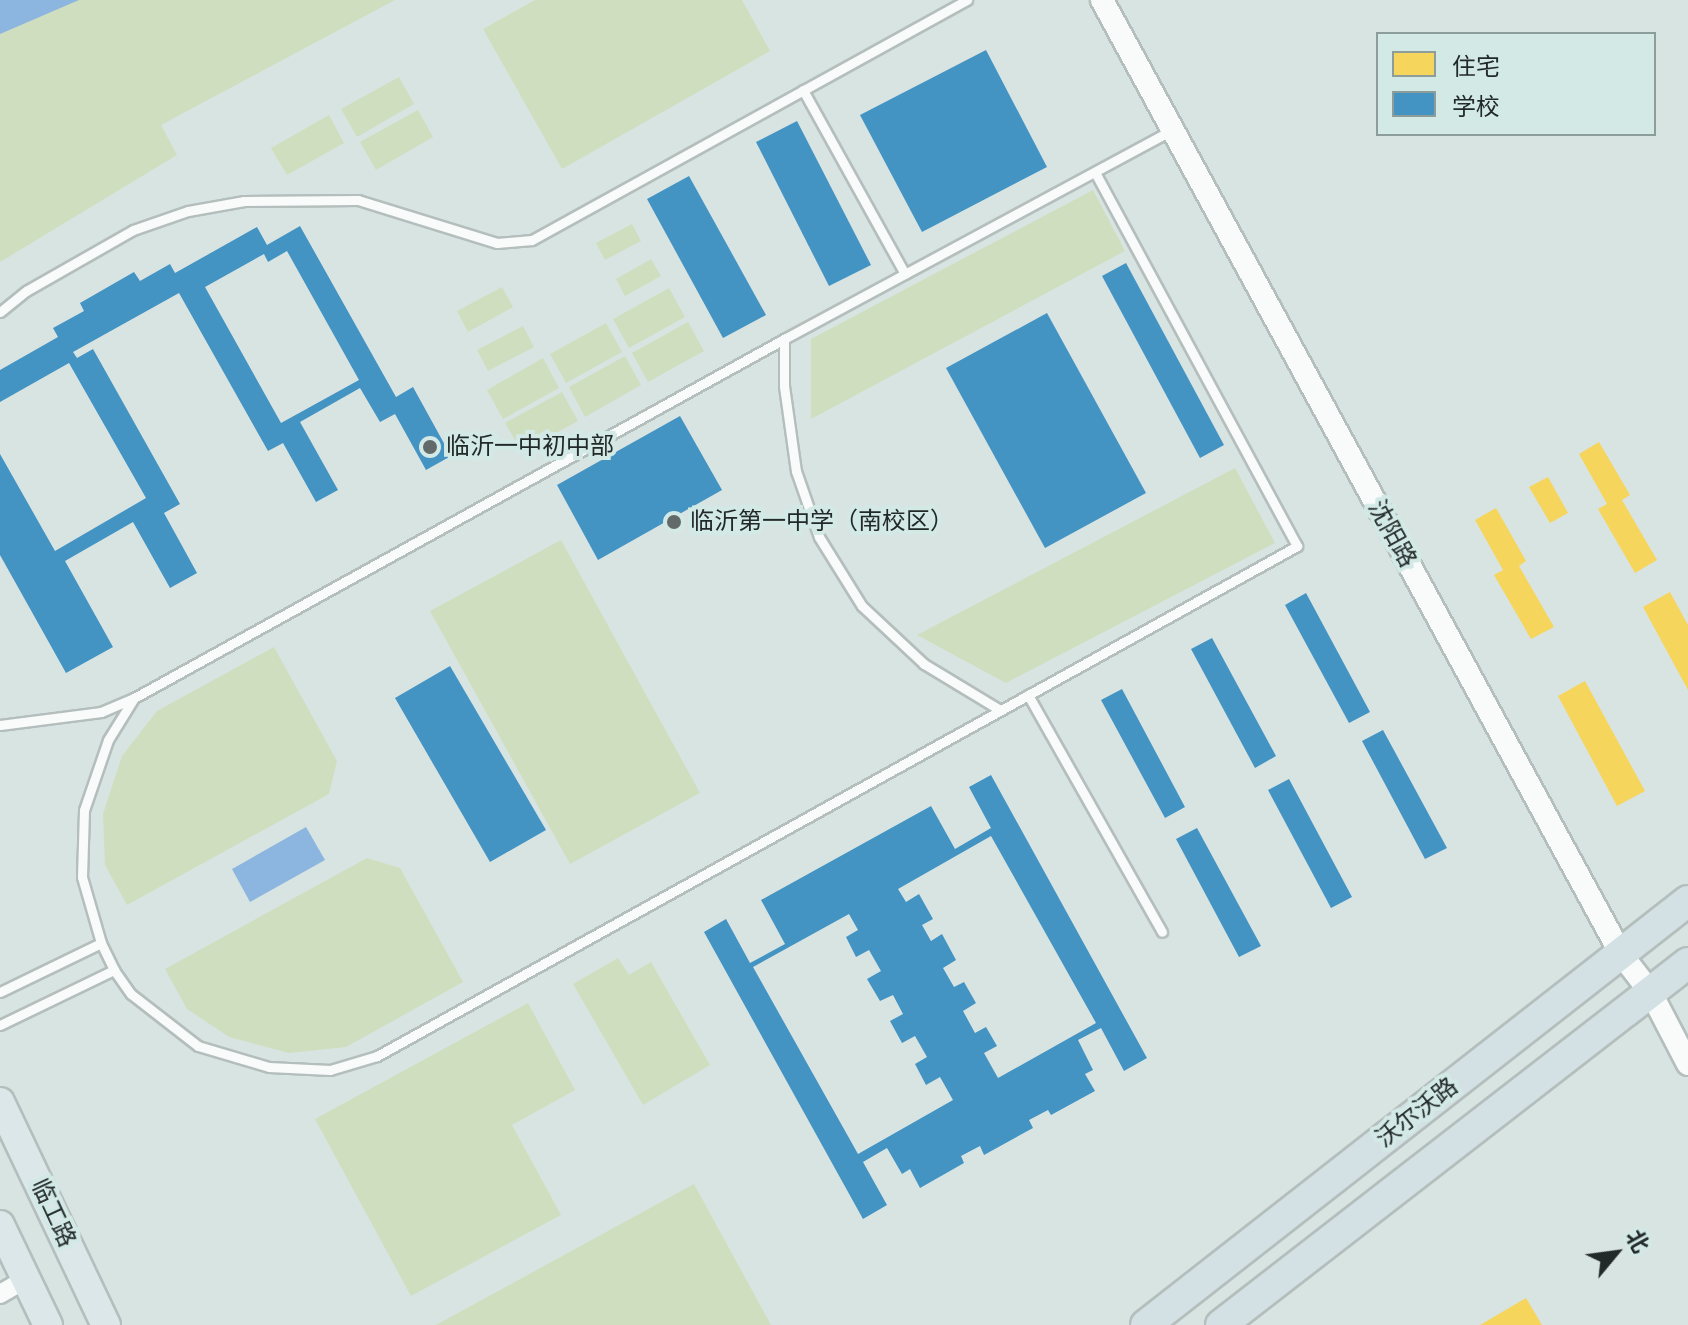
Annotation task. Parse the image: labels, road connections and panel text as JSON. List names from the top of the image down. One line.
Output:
{"streets":{"highway":["沃尔沃路"],"main road":["临工路"],"street":["沈阳路"]},"crossings":[["沈阳路","沃尔沃路"]],"places":["临沂一中初中部","临沂第一中学（南校区）"],"legend":["住宅","学校"],"north":"top right"}
